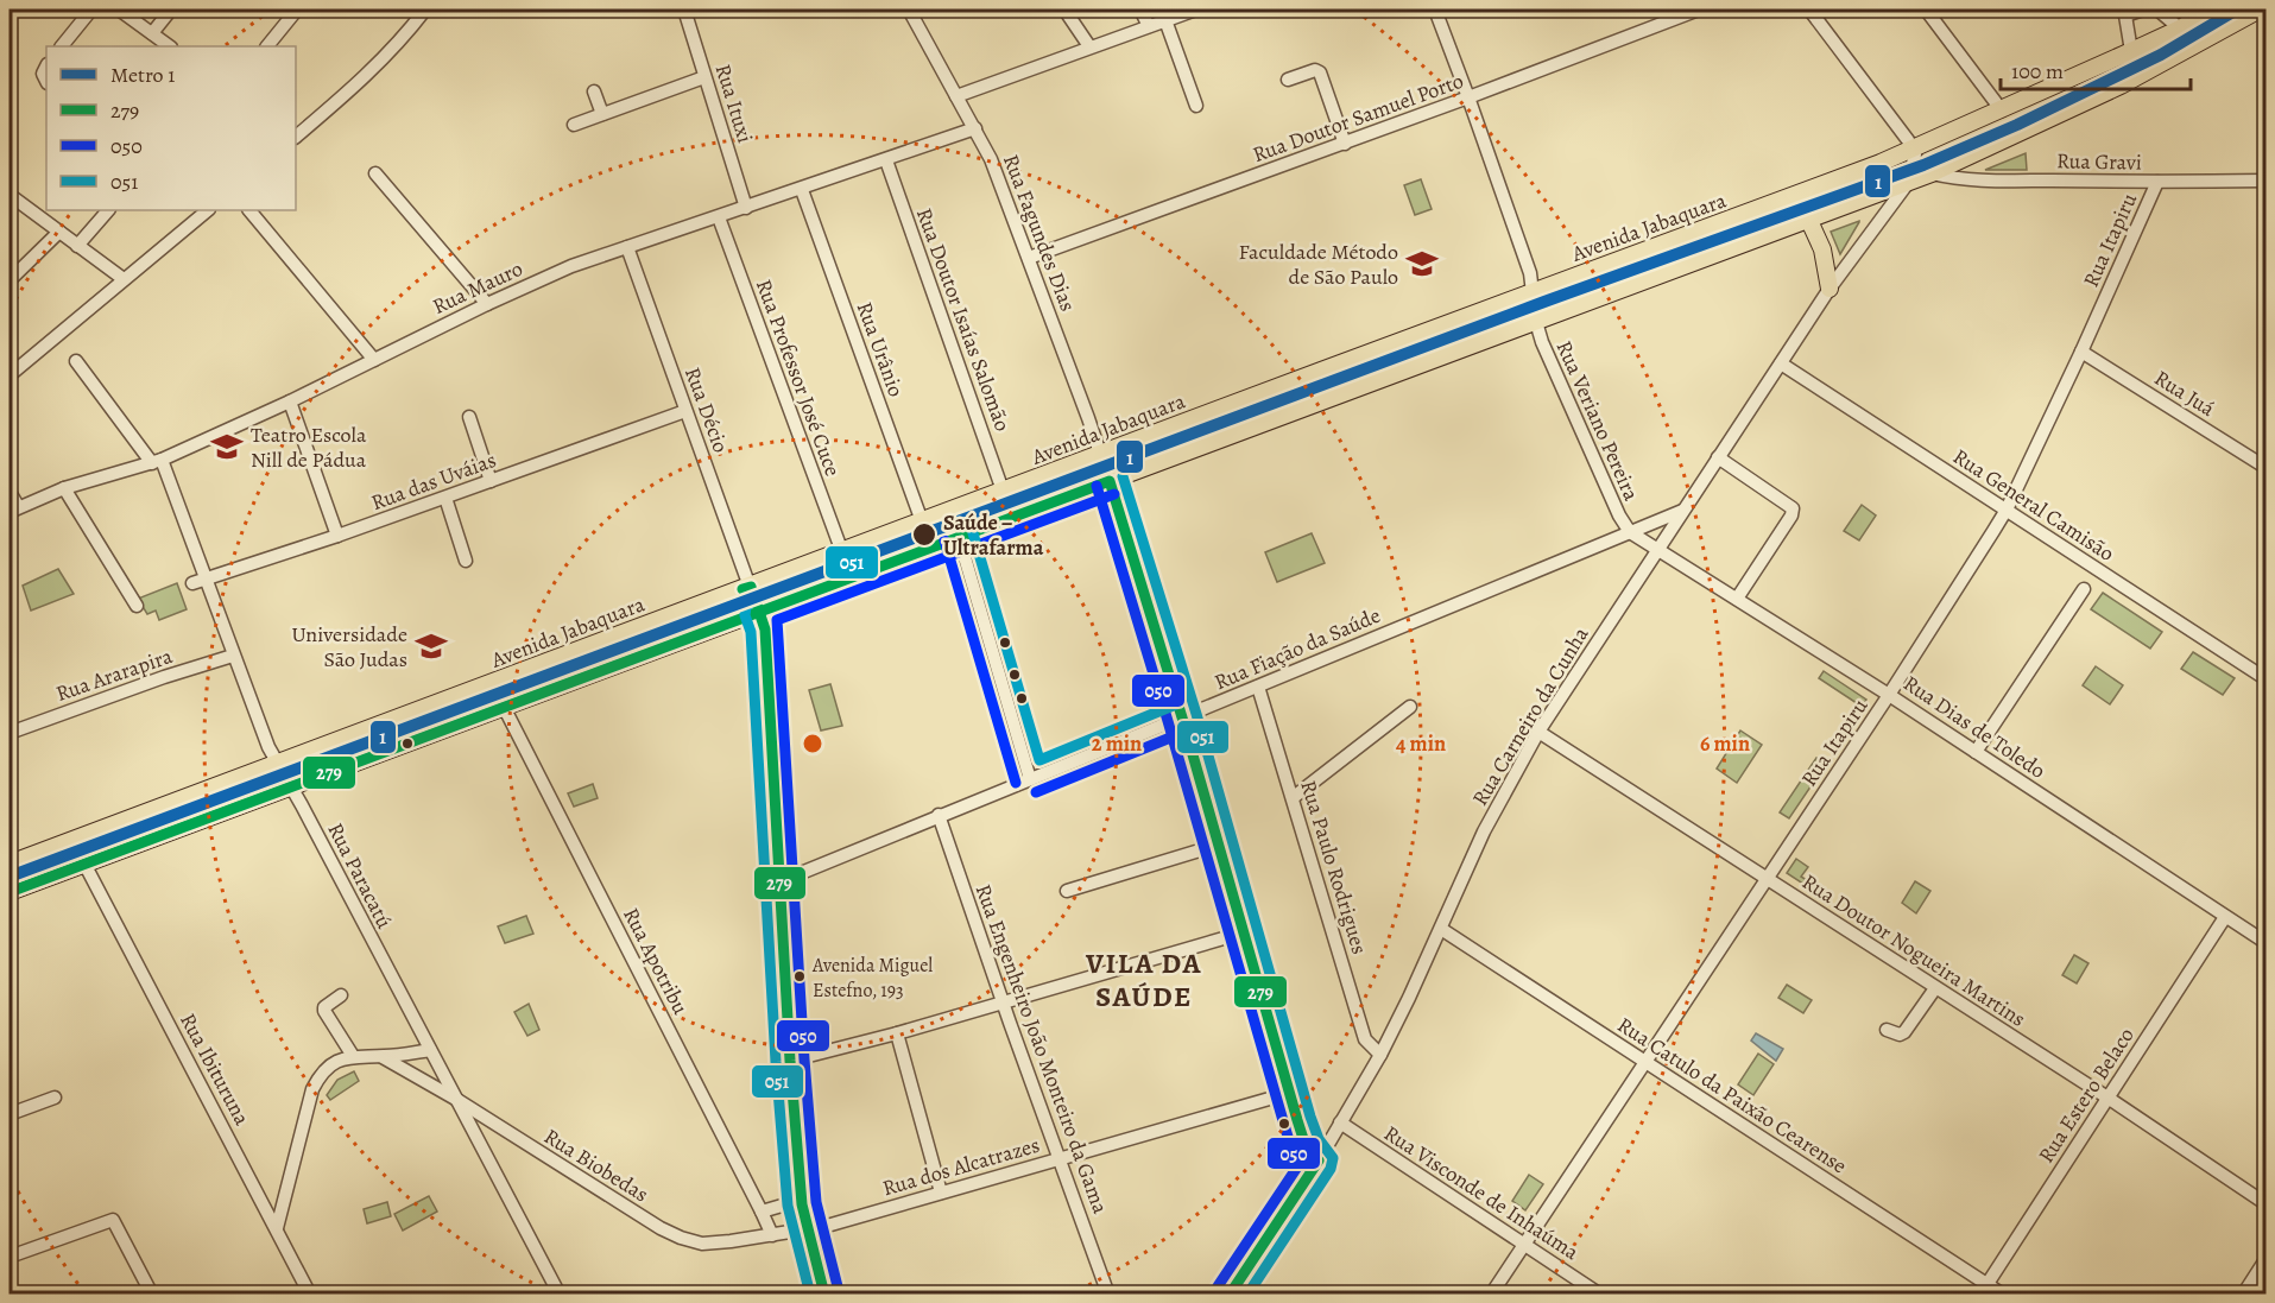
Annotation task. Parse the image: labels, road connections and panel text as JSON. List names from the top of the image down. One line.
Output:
{"streets":{"main road":["Avenida Jabaquara"],"street":["Rua Ituxi","Rua Doutor Samuel Porto","Rua Gravi","Rua Fagundes Dias","Rua Itapiru","Rua Mauro","Rua Doutor Isaías Salomão","Rua Urânio","Rua Professor José Cuce","Rua Juá","Rua Décio","Rua Veriano Pereira","Rua das Uváias","Rua General Camisão","Rua Fiação da Saúde","Rua Ararapira","Rua Carneiro da Cunha","Rua Dias de Toledo","Rua Paulo Rodrigues","Rua Paracatú","Rua Doutor Nogueira Martins","Rua Apotribu","Rua Engenheiro João Monteiro da Gama","Rua Ibituruna","Rua Catulo da Paixão Cearense","Rua Estero Belaco","Rua Biobedas","Rua dos Alcatrazes","Rua Visconde de Inhaúma"]},"crossings":[["Rua Ituxi","Rua Mauro"],["Rua Doutor Samuel Porto","Rua Fagundes Dias"],["Rua Doutor Samuel Porto","Rua Veriano Pereira"],["Rua Gravi","Rua Itapiru"],["Avenida Jabaquara","Rua Fagundes Dias"],["Avenida Jabaquara","Rua Doutor Isaías Salomão"],["Avenida Jabaquara","Rua Urânio"],["Avenida Jabaquara","Rua Professor José Cuce"],["Avenida Jabaquara","Rua Décio"],["Avenida Jabaquara","Rua Veriano Pereira"],["Avenida Jabaquara","Rua Paracatú"],["Rua Fagundes Dias","Rua Mauro"],["Rua Fagundes Dias","Rua Fiação da Saúde"],["Rua Fagundes Dias","Rua Carneiro da Cunha"],["Rua Fagundes Dias","Rua dos Alcatrazes"],["Rua Itapiru","Rua Juá"],["Rua Itapiru","Rua General Camisão"],["Rua Itapiru","Rua Dias de Toledo"],["Rua Itapiru","Rua Doutor Nogueira Martins"],["Rua Itapiru","Rua Catulo da Paixão Cearense"],["Rua Itapiru","Rua Visconde de Inhaúma"],["Rua Mauro","Rua Doutor Isaías Salomão"],["Rua Mauro","Rua Urânio"],["Rua Mauro","Rua Professor José Cuce"],["Rua Mauro","Rua Décio"],["Rua Mauro","Rua Paracatú"],["Rua Décio","Rua das Uváias"],["Rua Décio","Rua Fiação da Saúde"],["Rua Décio","Rua Biobedas"],["Rua Décio","Rua dos Alcatrazes"],["Rua Veriano Pereira","Rua Fiação da Saúde"],["Rua Veriano Pereira","Rua Carneiro da Cunha"],["Rua das Uváias","Rua Paracatú"],["Rua General Camisão","Rua Carneiro da Cunha"],["Rua Fiação da Saúde","Rua Paulo Rodrigues"],["Rua Fiação da Saúde","Rua Engenheiro João Monteiro da Gama"],["Rua Ararapira","Rua Paracatú"],["Rua Carneiro da Cunha","Rua Dias de Toledo"],["Rua Carneiro da Cunha","Rua Paulo Rodrigues"],["Rua Carneiro da Cunha","Rua Doutor Nogueira Martins"],["Rua Carneiro da Cunha","Rua Catulo da Paixão Cearense"],["Rua Carneiro da Cunha","Rua Visconde de Inhaúma"],["Rua Dias de Toledo","Rua Estero Belaco"],["Rua Paracatú","Rua Biobedas"],["Rua Doutor Nogueira Martins","Rua Estero Belaco"],["Rua Apotribu","Rua Biobedas"],["Rua Engenheiro João Monteiro da Gama","Rua dos Alcatrazes"],["Rua Catulo da Paixão Cearense","Rua Estero Belaco"],["Rua Biobedas","Rua dos Alcatrazes"]],"districts":["VILA DA SAÚDE"],"places":{"school or university":["Faculdade Método de São Paulo","Teatro Escola Nill de Pádua","Universidade São Judas"],"other":["Saúde – Ultrafarma","Avenida Miguel Estefno, 193"]},"lines":["metro line 1","transit line 051","transit line 279","transit line 050"],"legend":["Metro 1","279","050","051"],"scale_bar":"100 m","rings":["2 min","4 min","6 min"]}
